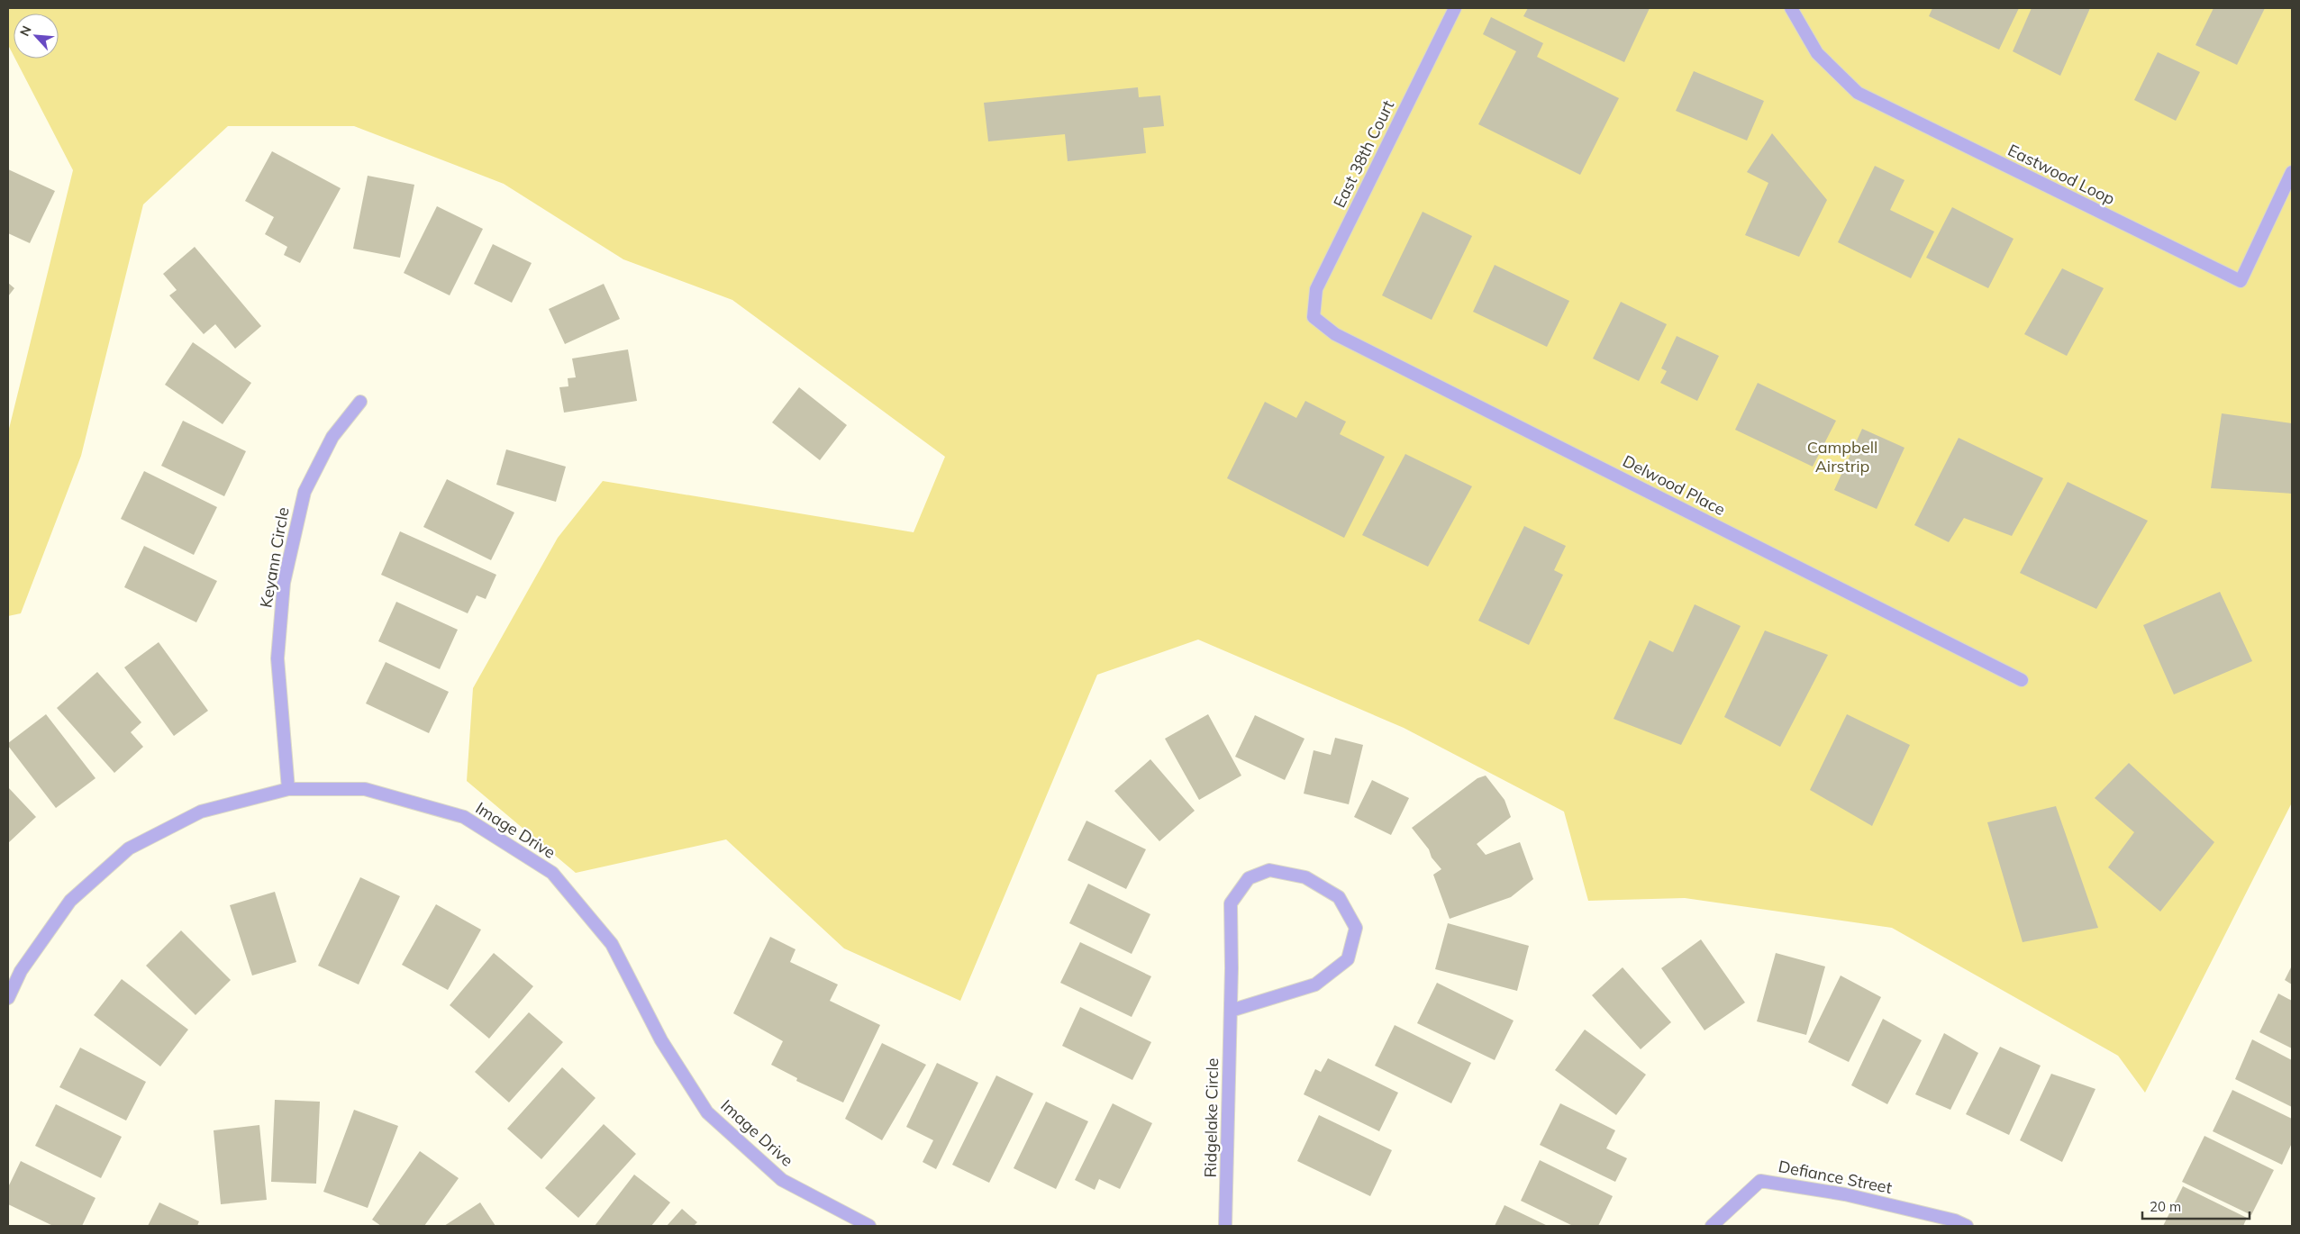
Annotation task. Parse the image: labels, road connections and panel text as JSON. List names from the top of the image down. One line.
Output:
{"streets":{"street":["East 38th Court","Eastwood Loop","Delwood Place","Keyann Circle","Image Drive","Ridgelake Circle","Defiance Street"]},"crossings":[["East 38th Court","Delwood Place"],["Keyann Circle","Image Drive"]],"parks":["Campbell Airstrip"],"scale_bar":"20 m","north":"top left"}
